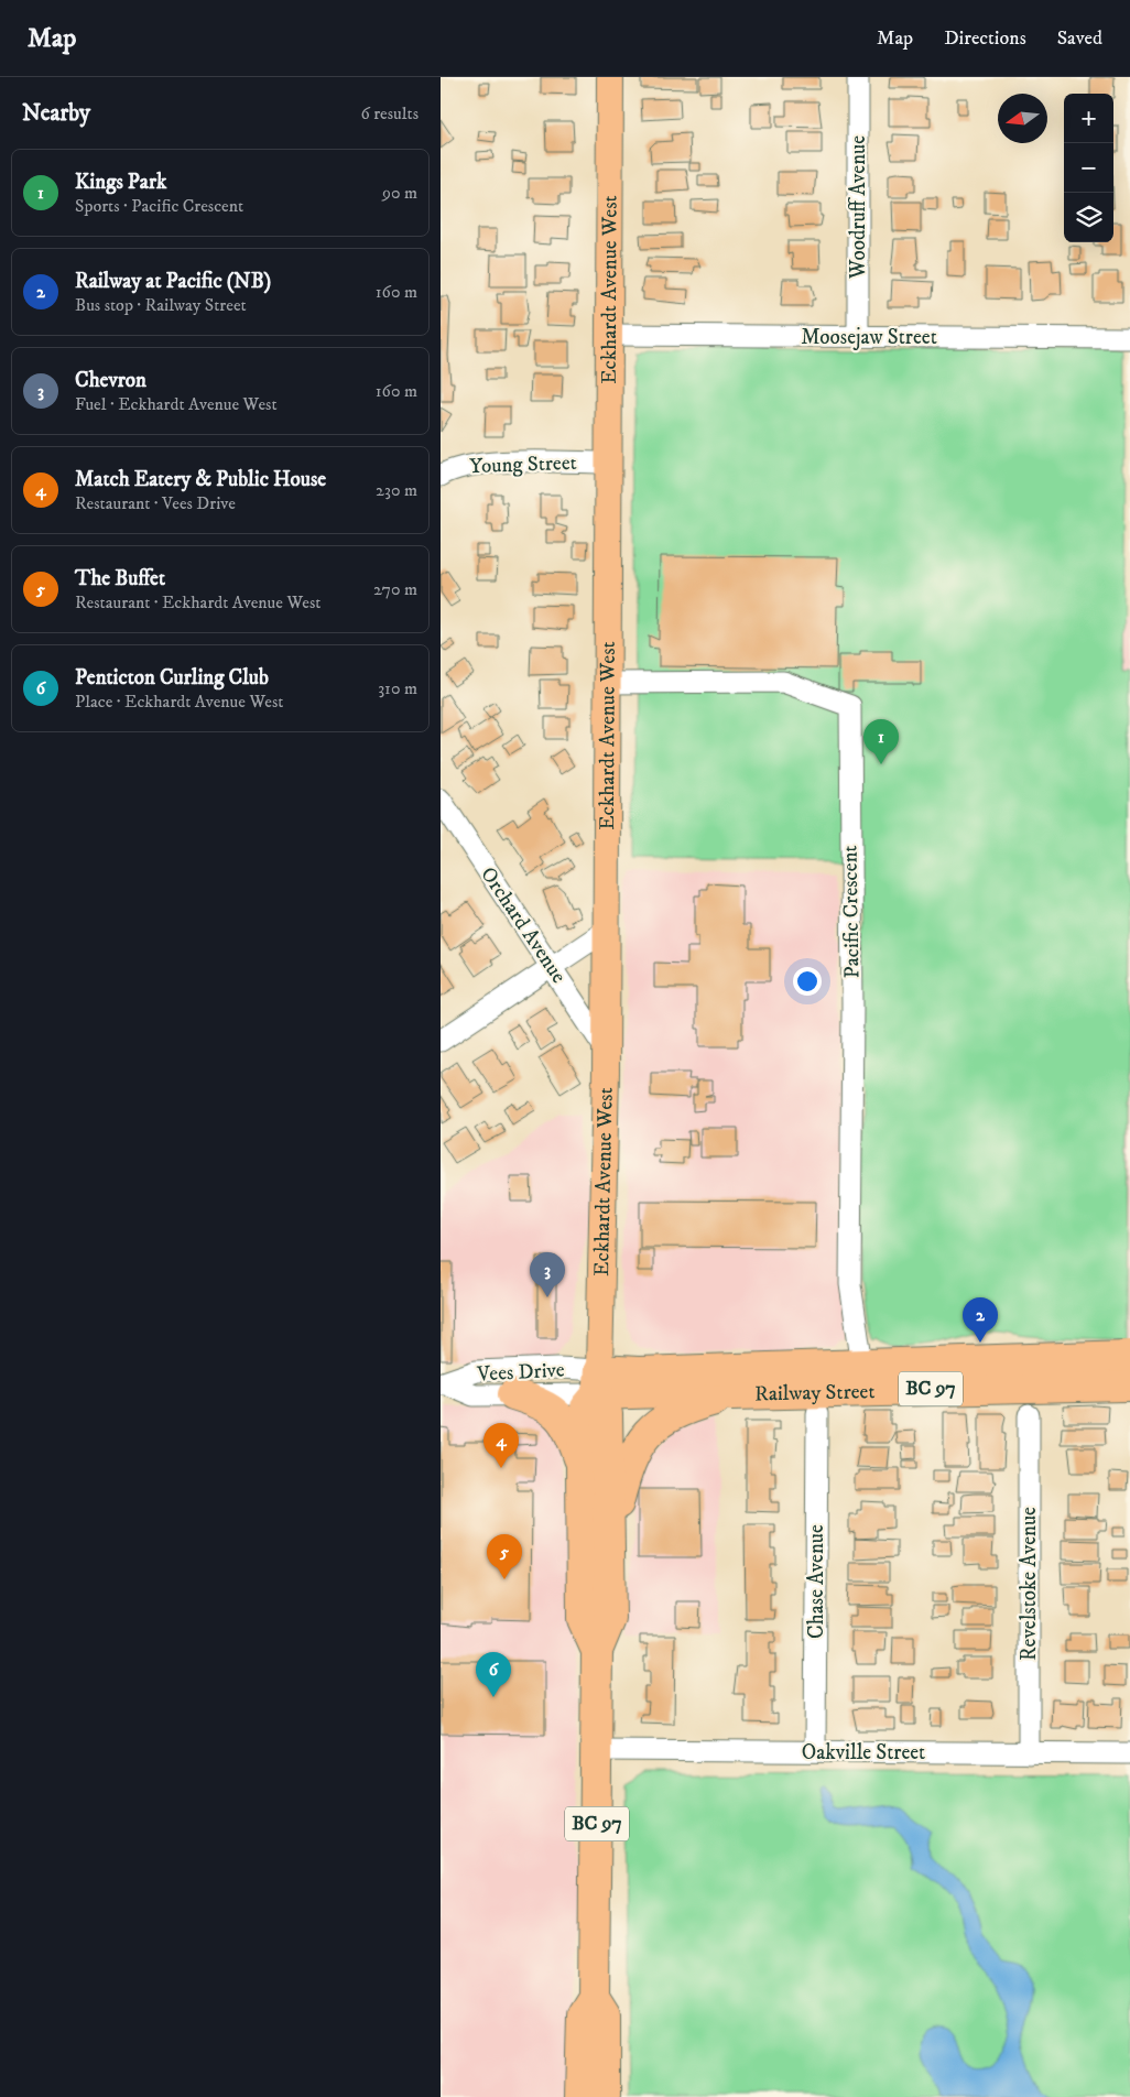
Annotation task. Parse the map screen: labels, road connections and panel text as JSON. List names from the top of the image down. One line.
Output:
{"streets":{"highway":["Eckhardt Avenue West","BC 97","Railway Street"],"street":["Woodruff Avenue","Moosejaw Street","Young Street","Pacific Crescent","Orchard Avenue","Vees Drive","Chase Avenue","Revelstoke Avenue","Oakville Street"]},"crossings":[["Woodruff Avenue","Moosejaw Street"],["Eckhardt Avenue West","Moosejaw Street"],["Eckhardt Avenue West","Young Street"],["Eckhardt Avenue West","Pacific Crescent"],["Eckhardt Avenue West","Orchard Avenue"],["Eckhardt Avenue West","Vees Drive"],["Eckhardt Avenue West","Railway Street"],["Eckhardt Avenue West","Oakville Street"],["Pacific Crescent","Railway Street"],["Vees Drive","Railway Street"],["Chase Avenue","Oakville Street"],["Revelstoke Avenue","Oakville Street"]],"north":"left","page":{"header":"Map","nav":["Map","Directions","Saved"],"heading":["Nearby","6 results"],"map_buttons":["+","−"],"list":[{"mark":"1","name":"Kings Park","note":"Sports · Pacific Crescent","value":"90 m"},{"mark":"2","name":"Railway at Pacific (NB)","note":"Bus stop · Railway Street","value":"160 m"},{"mark":"3","name":"Chevron","note":"Fuel · Eckhardt Avenue West","value":"160 m"},{"mark":"4","name":"Match Eatery & Public House","note":"Restaurant · Vees Drive","value":"230 m"},{"mark":"5","name":"The Buffet","note":"Restaurant · Eckhardt Avenue West","value":"270 m"},{"mark":"6","name":"Penticton Curling Club","note":"Place · Eckhardt Avenue West","value":"310 m"}],"pins":["1","3","2","4","5","6"]}}
